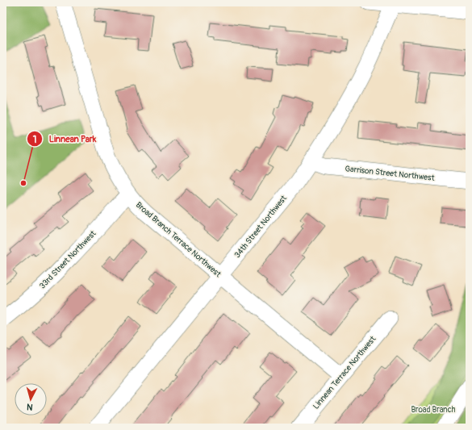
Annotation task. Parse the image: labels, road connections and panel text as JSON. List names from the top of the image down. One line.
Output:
{"streets":{"street":["Garrison Street Northwest","34th Street Northwest","Broad Branch Terrace Northwest","33rd Street Northwest","Linnean Terrace Northwest"]},"crossings":[["Garrison Street Northwest","34th Street Northwest"],["34th Street Northwest","Broad Branch Terrace Northwest"],["Broad Branch Terrace Northwest","33rd Street Northwest"],["Broad Branch Terrace Northwest","Linnean Terrace Northwest"]],"parks":["Broad Branch"],"places":["Linnean Park"],"north":"bottom"}
